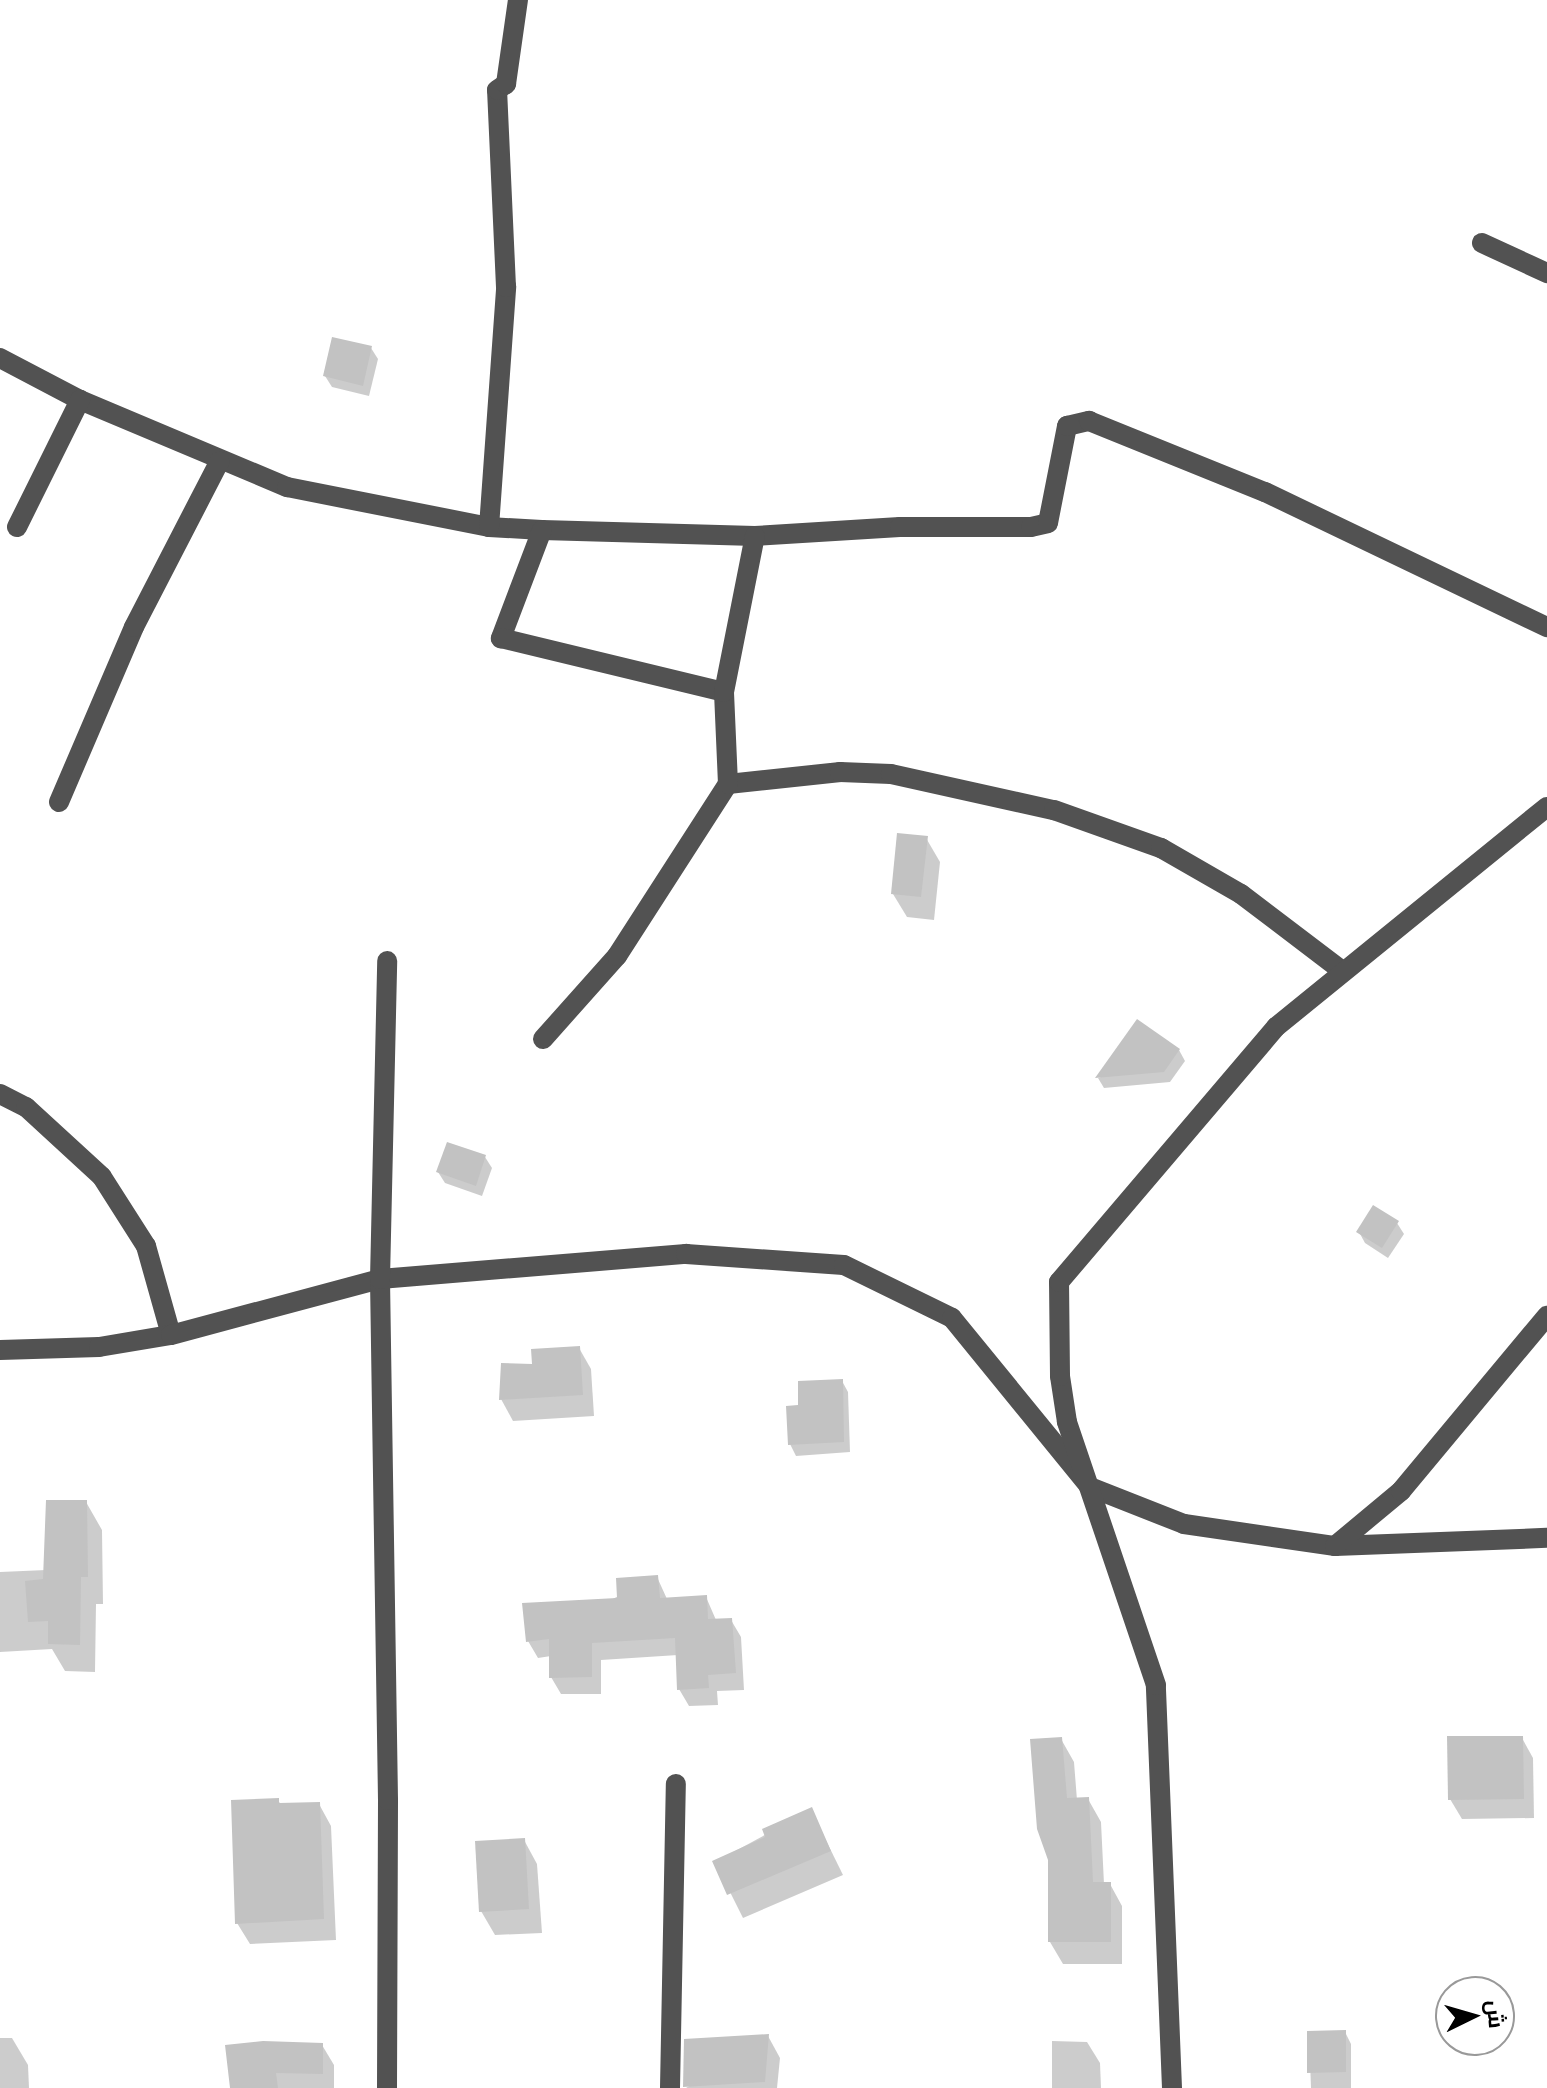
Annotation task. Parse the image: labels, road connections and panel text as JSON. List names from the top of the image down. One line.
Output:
{"north":"right"}
